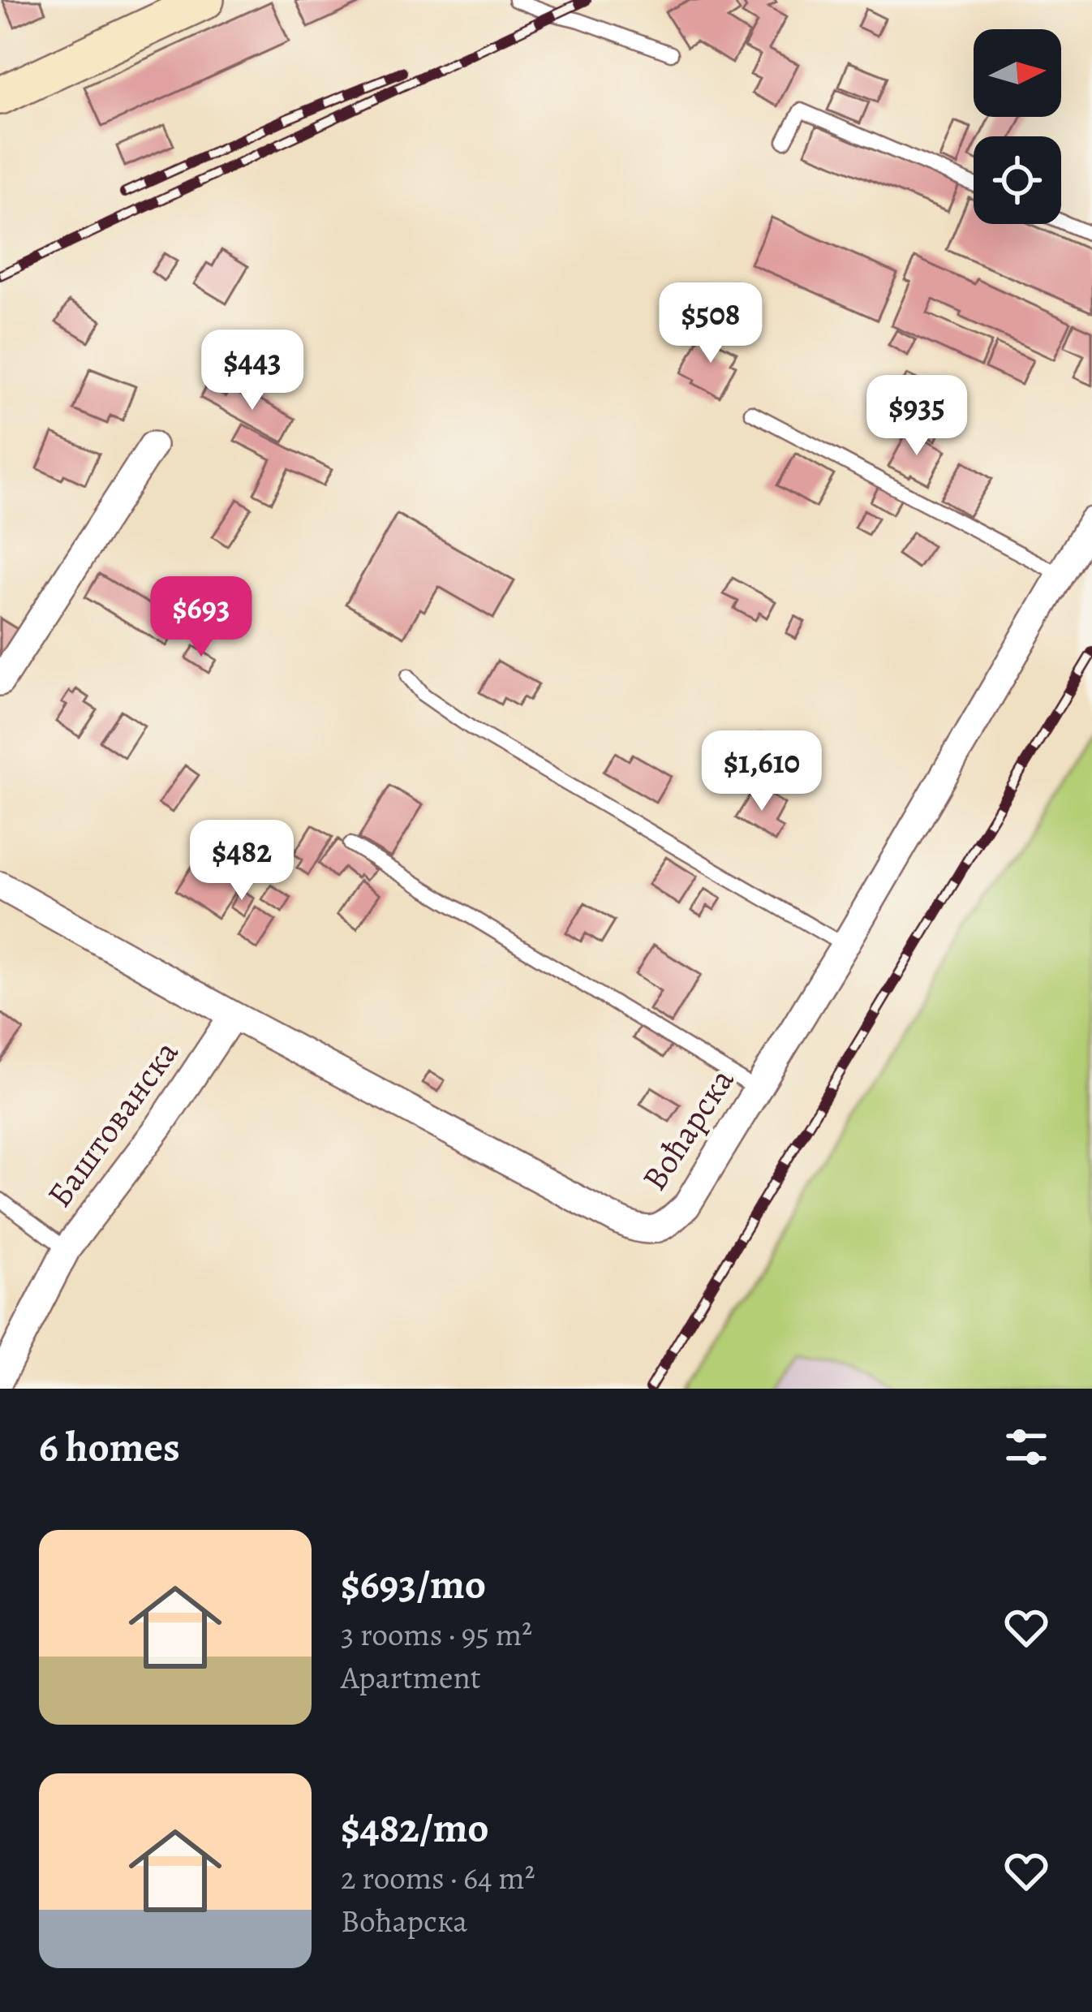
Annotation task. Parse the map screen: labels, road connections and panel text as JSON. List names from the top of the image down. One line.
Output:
{"streets":{"street":["Баштованска","Воћарска"]},"crossings":[["Баштованска","Воћарска"]],"north":"right","page":{"price":["$508","$443","$935","$693","$1,610","$482"],"heading":"6 homes","list":[{"name":"$693/mo","note":"3 rooms · 95 m² · Apartment"},{"name":"$482/mo","note":"2 rooms · 64 m² · Воћарска"}]}}
